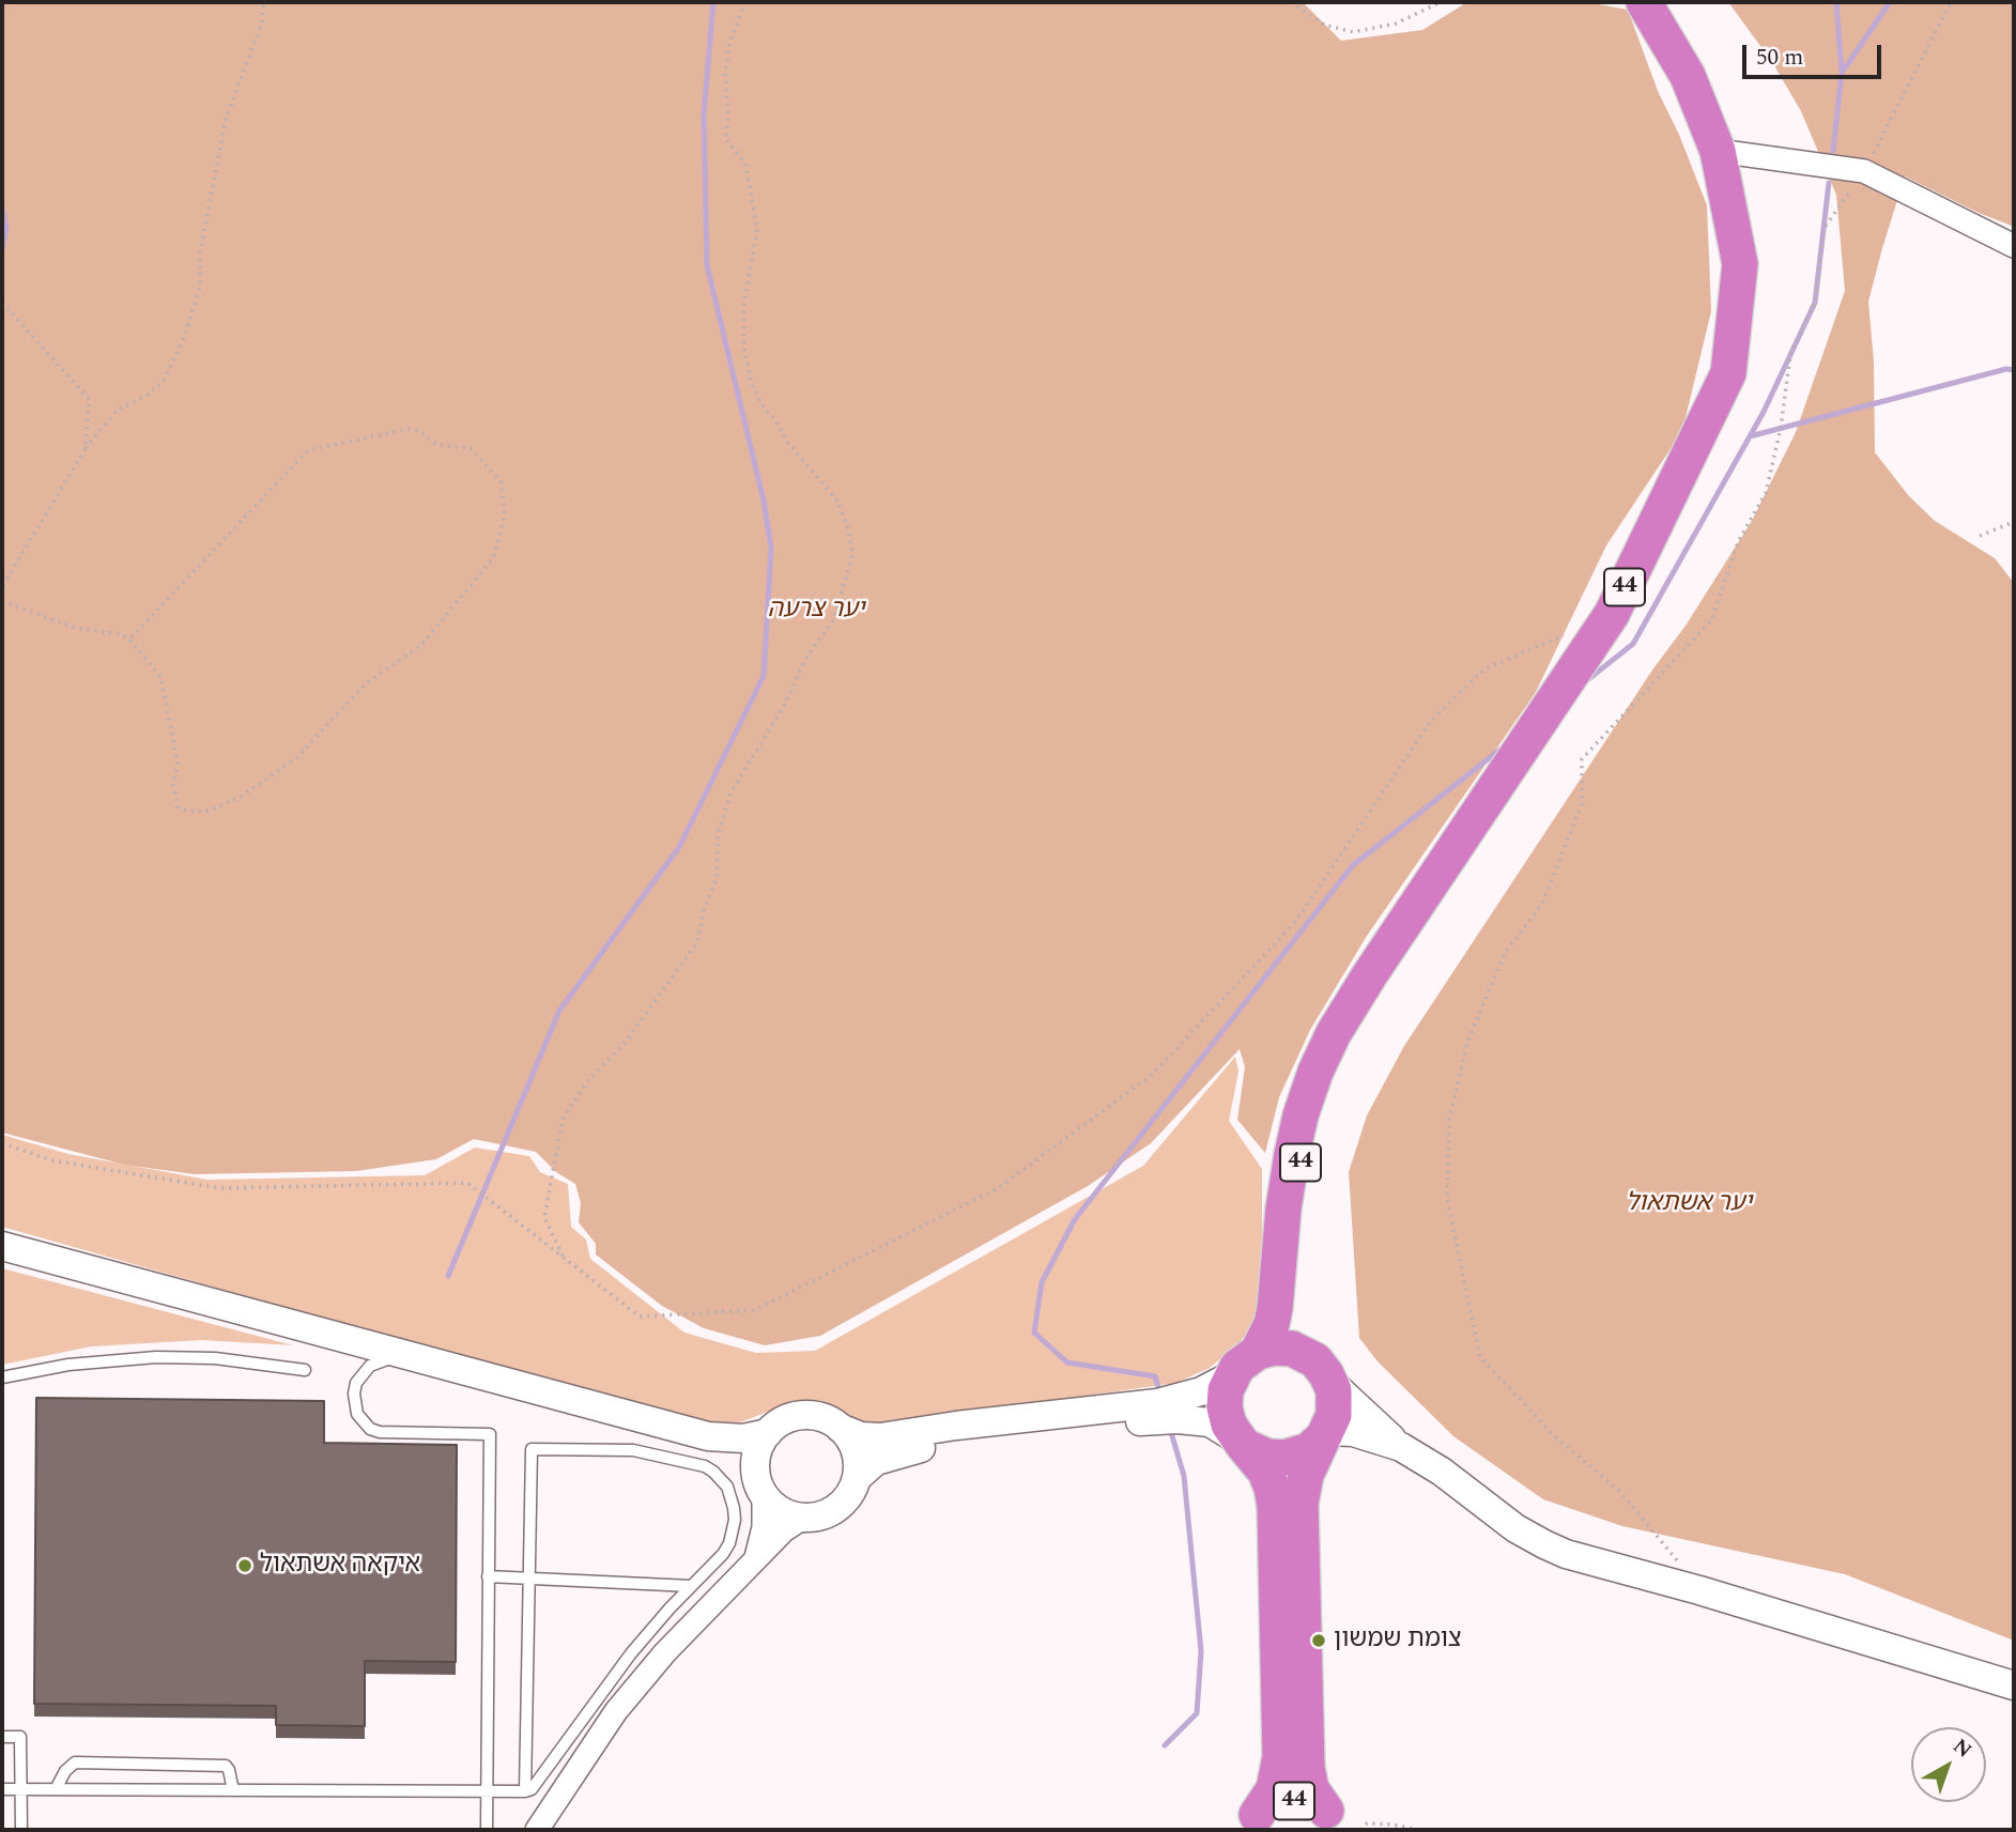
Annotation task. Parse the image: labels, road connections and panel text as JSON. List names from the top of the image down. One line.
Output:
{"streets":{"highway":["44"]},"parks":["יער צרעה","יער אשתאול"],"places":["איקאה אשתאול","צומת שמשון"],"scale_bar":"50 m","north":"top right"}
